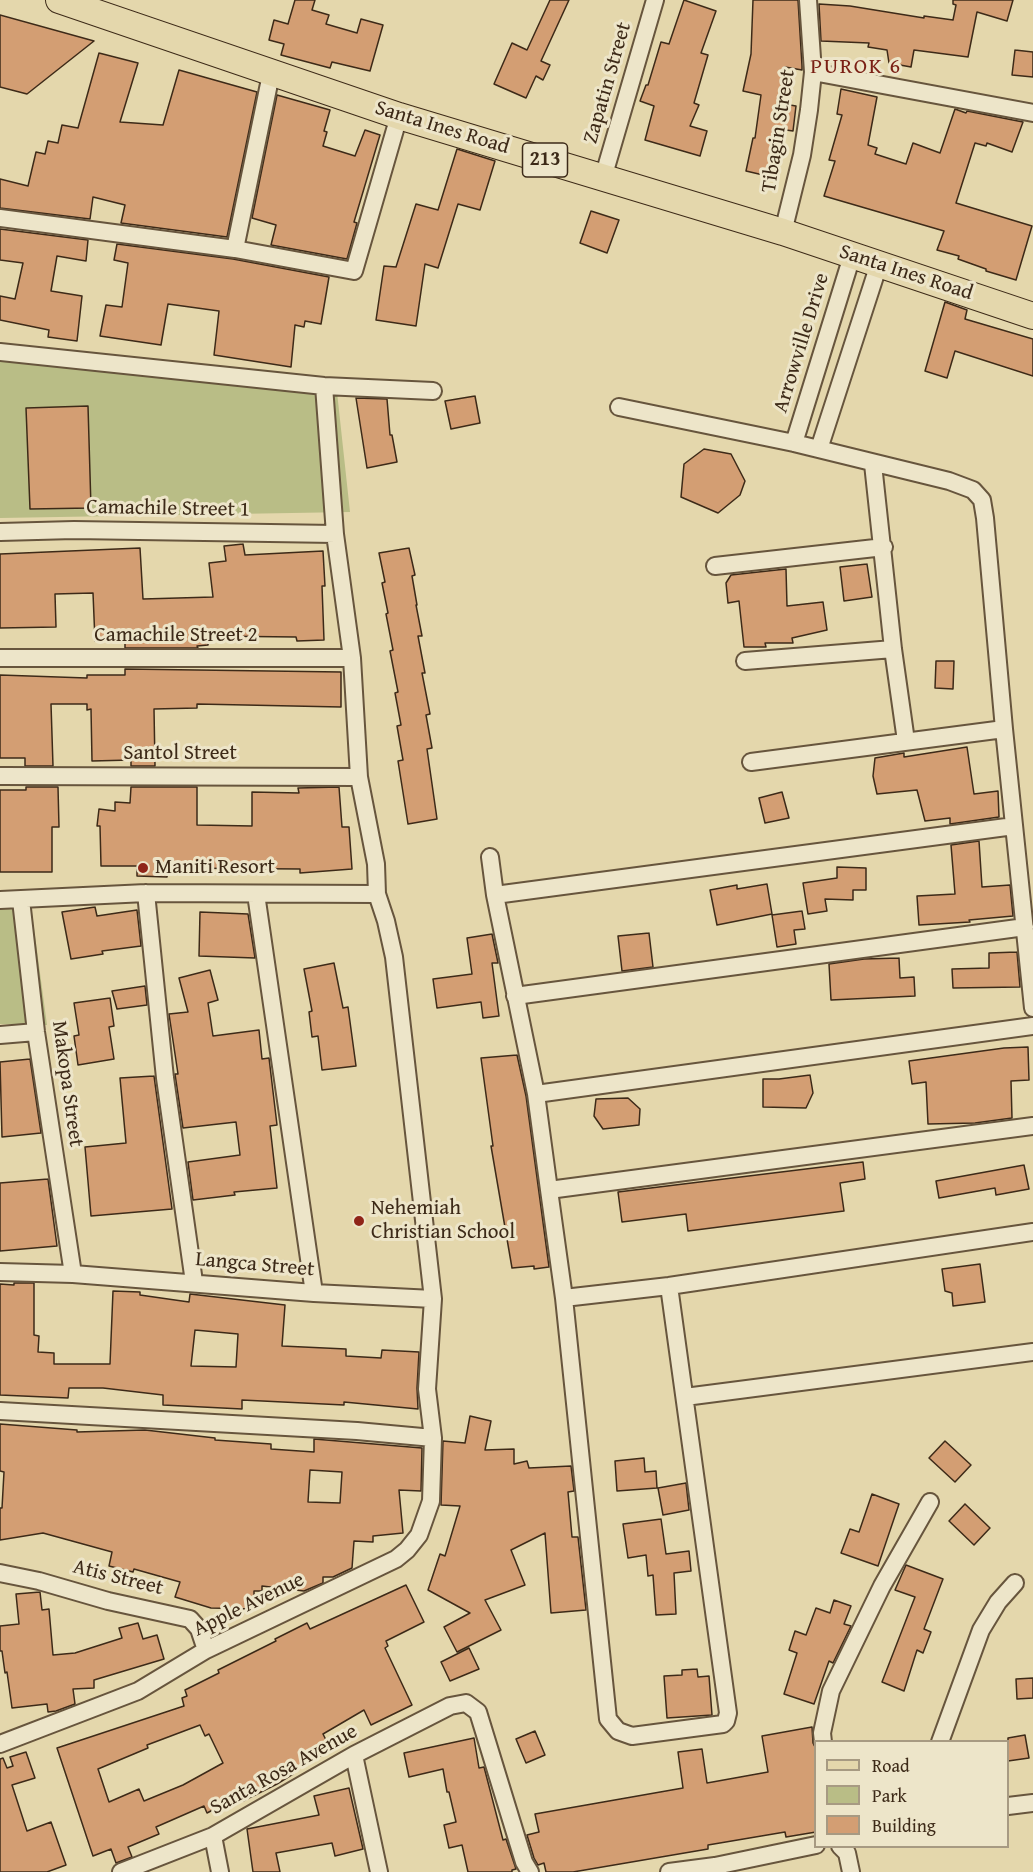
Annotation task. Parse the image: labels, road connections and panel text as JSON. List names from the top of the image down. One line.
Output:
{"streets":{"main road":["Santa Ines Road","213"],"street":["Zapatin Street","Tibagin Street","Arrowville Drive","Camachile Street 1","Camachile Street 2","Santol Street","Makopa Street","Langca Street","Atis Street","Apple Avenue","Santa Rosa Avenue"]},"crossings":[["Zapatin Street","Santa Ines Road"],["Santa Ines Road","Tibagin Street"],["Santa Ines Road","Arrowville Drive"],["Camachile Street 1","Apple Avenue"],["Camachile Street 2","Apple Avenue"],["Santol Street","Apple Avenue"],["Makopa Street","Langca Street"],["Langca Street","Apple Avenue"],["Atis Street","Apple Avenue"]],"districts":["PUROK 6"],"places":["Maniti Resort","Nehemiah Christian School"],"legend":["Road","Park","Building"]}
